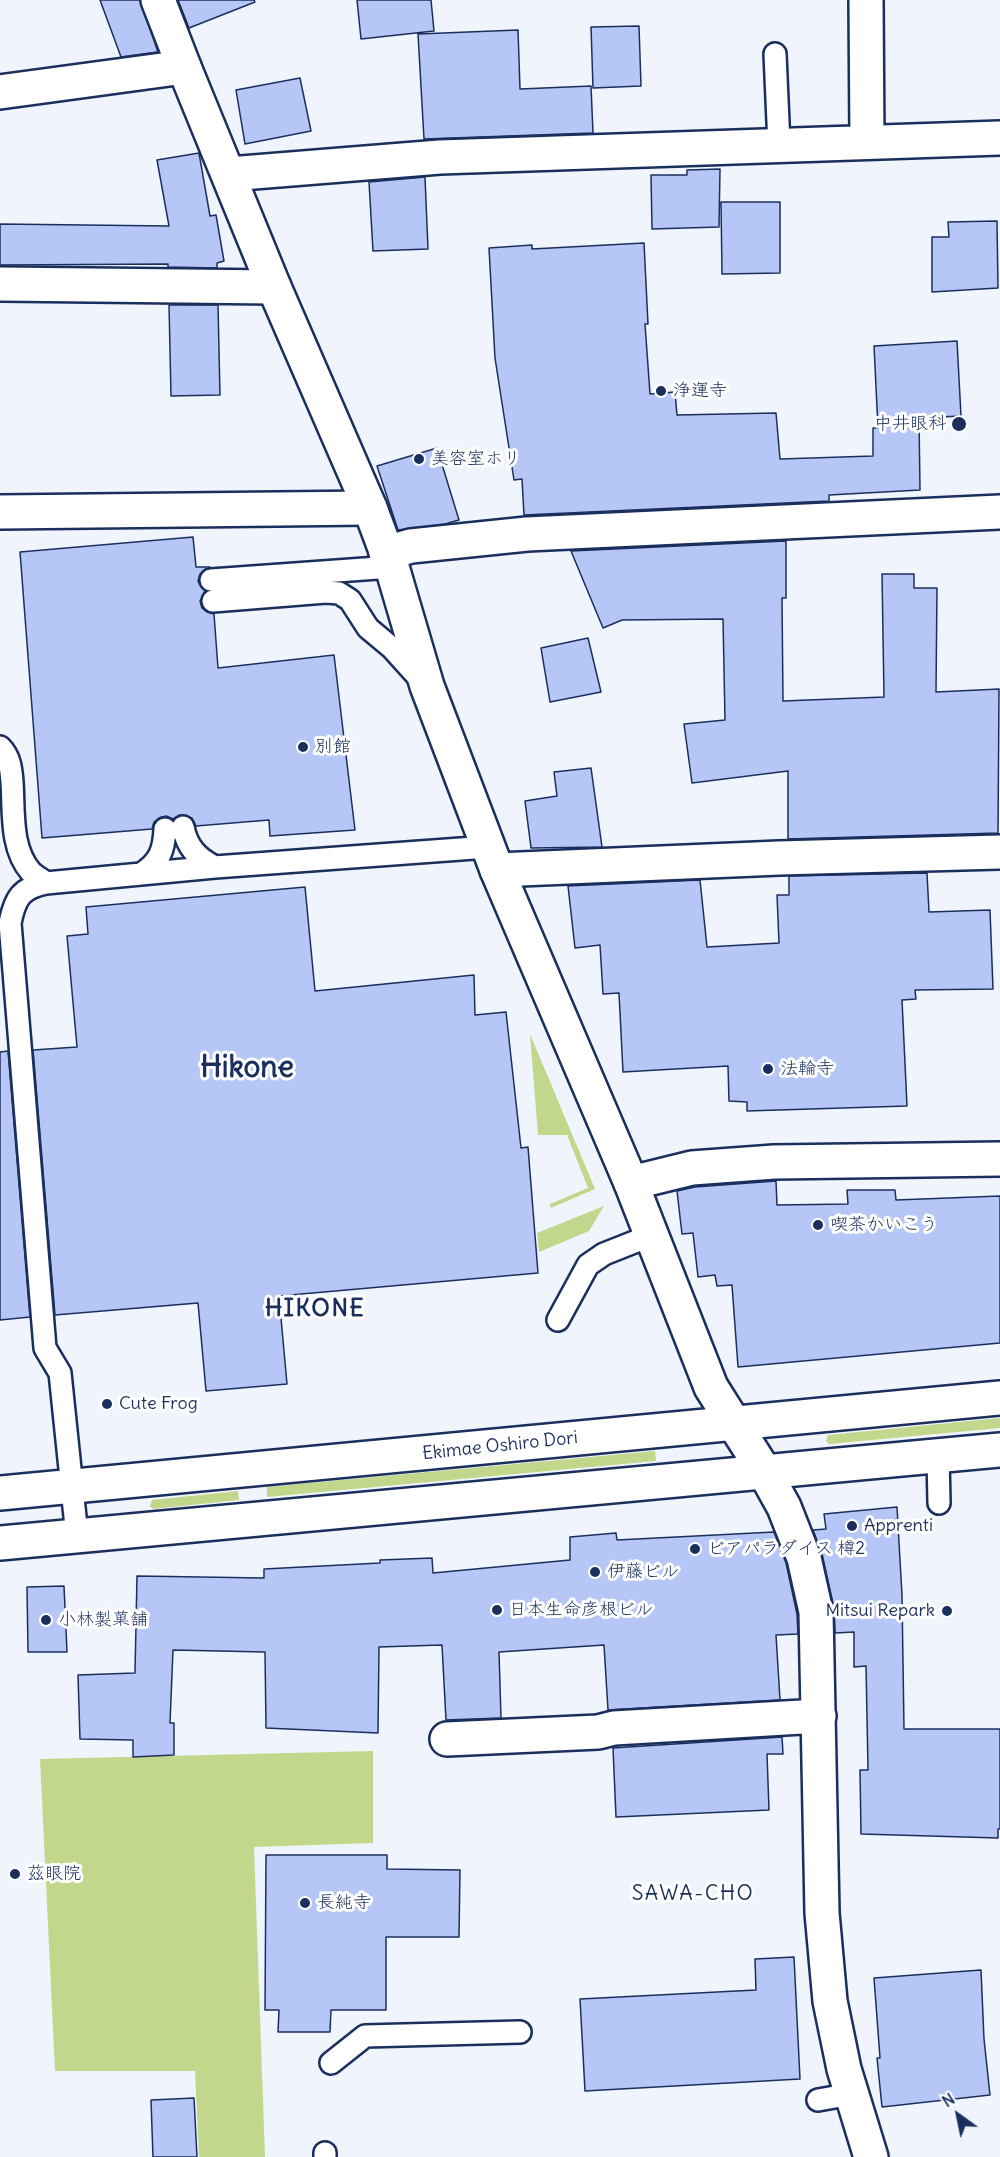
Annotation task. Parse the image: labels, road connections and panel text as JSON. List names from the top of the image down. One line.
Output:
{"streets":{"street":["Ekimae Oshiro Dori"]},"districts":["Hikone","HIKONE","SAWA-CHO"],"places":["浄運寺","中井眼科","美容室ホリ","別館","法輪寺","喫茶かいこう","Cute Frog","Apprenti","ビアパラダイス 樽2","伊藤ビル","日本生命彦根ビル","Mitsui Repark","小林製菓舗","茲眼院","長純寺"],"north":"top left"}
